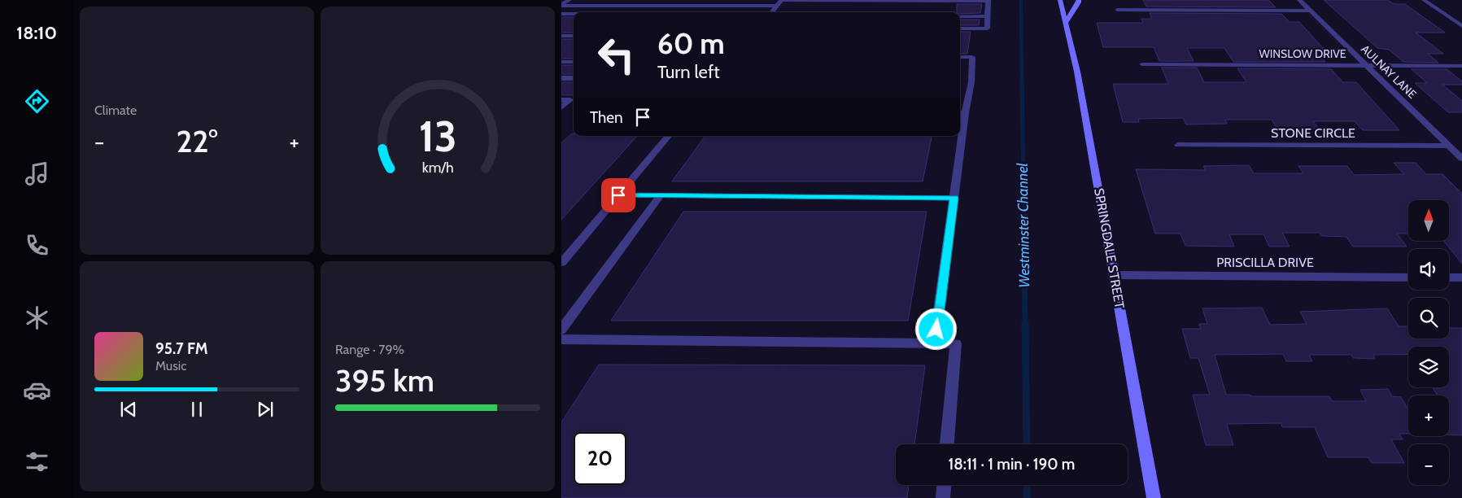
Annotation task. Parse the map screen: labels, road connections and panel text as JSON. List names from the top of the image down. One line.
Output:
{"streets":{"main road":["SPRINGDALE STREET"],"street":["WINSLOW DRIVE","AULNAY LANE","STONE CIRCLE","PRISCILLA DRIVE"]},"crossings":[["WINSLOW DRIVE","AULNAY LANE"],["AULNAY LANE","STONE CIRCLE"],["SPRINGDALE STREET","PRISCILLA DRIVE"]],"water":["Westminster Channel"],"north":"top","page":{"tabs":"18:10","tile":["Climate",["Range · 79%","395 km"]],"turn":["60 m","Turn left"],"then":"Then","heat":["−","22°","+"],"map_buttons":["+","−"],"song":["95.7 FM","Music"],"limit":"20","trip":"18:11 · 1 min · 190 m","gauge":["13","km/h"]}}
